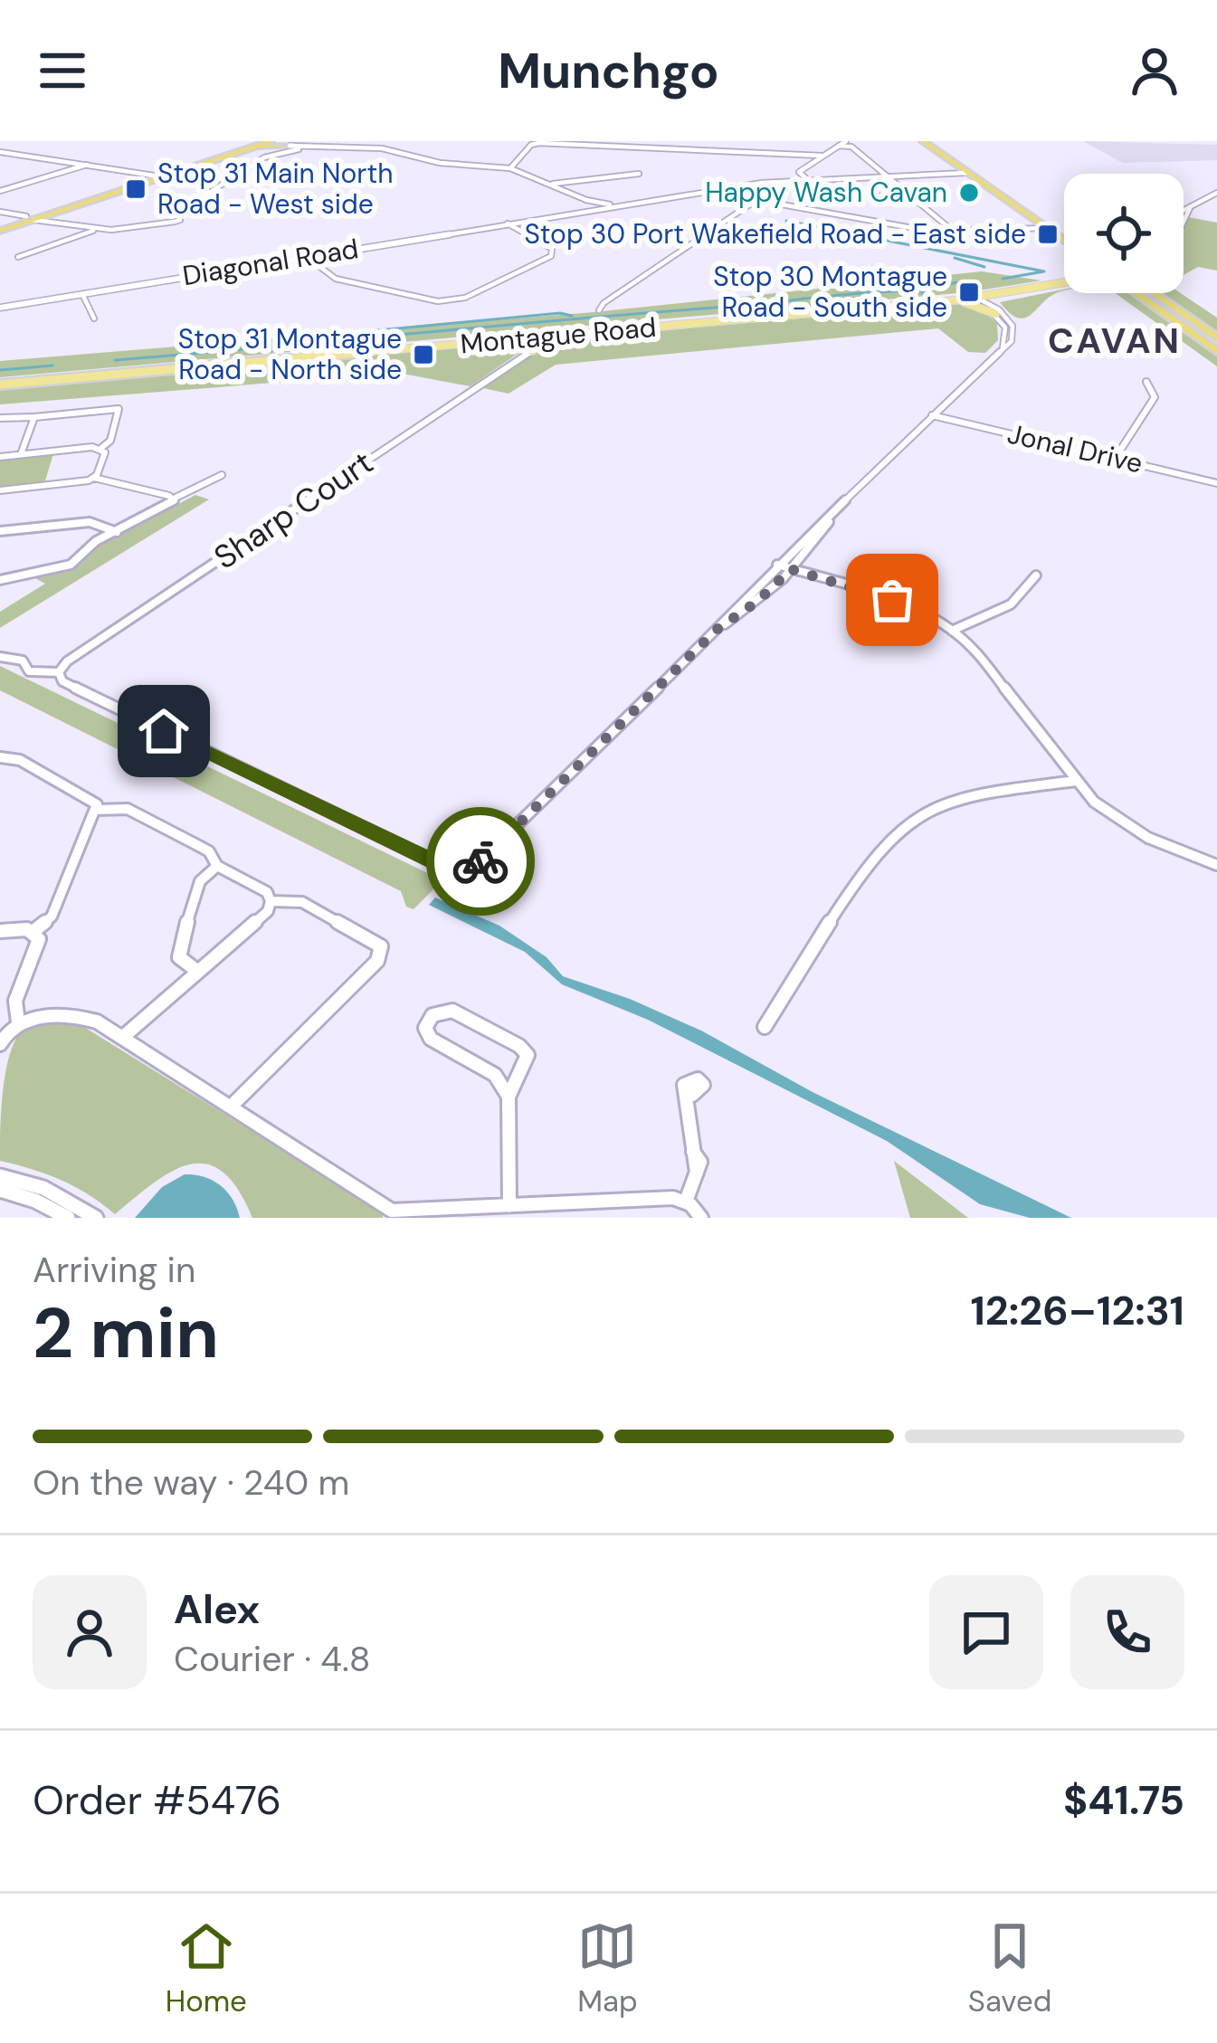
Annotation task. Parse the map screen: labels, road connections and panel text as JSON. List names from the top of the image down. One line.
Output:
{"streets":{"main road":["Montague Road"],"street":["Diagonal Road","Jonal Drive","Sharp Court"]},"districts":["CAVAN"],"places":{"transit":["Stop 31 Main North Road - West side","Stop 30 Port Wakefield Road - East side","Stop 30 Montague Road - South side","Stop 31 Montague Road - North side"],"other":["Happy Wash Cavan"]},"page":{"header":"Munchgo","heading":["2 min","Arriving in","12:26–12:31"],"panel":["Alex","Courier · 4.8","Order #5476","$41.75"],"bar":"On the way · 240 m","tabs":["Home","Map","Saved"]}}
